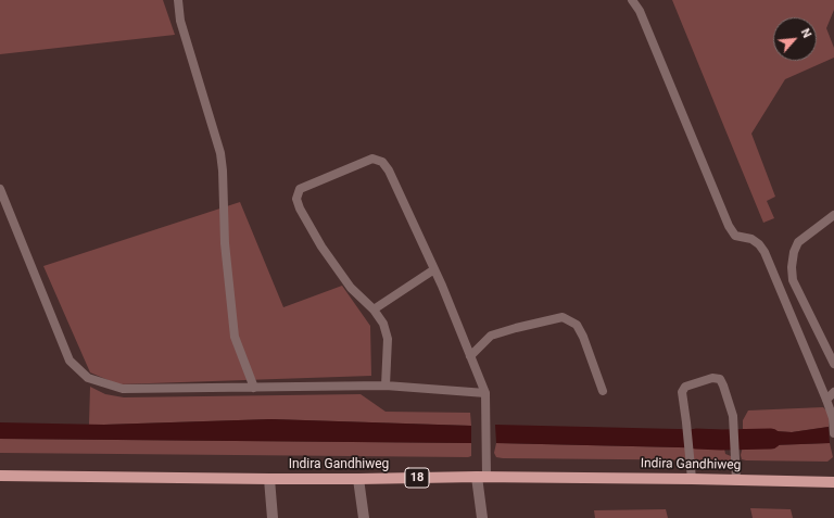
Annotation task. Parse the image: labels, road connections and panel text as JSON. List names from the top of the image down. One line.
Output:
{"streets":{"main road":["Indira Gandhiweg","18"]},"north":"top right"}
